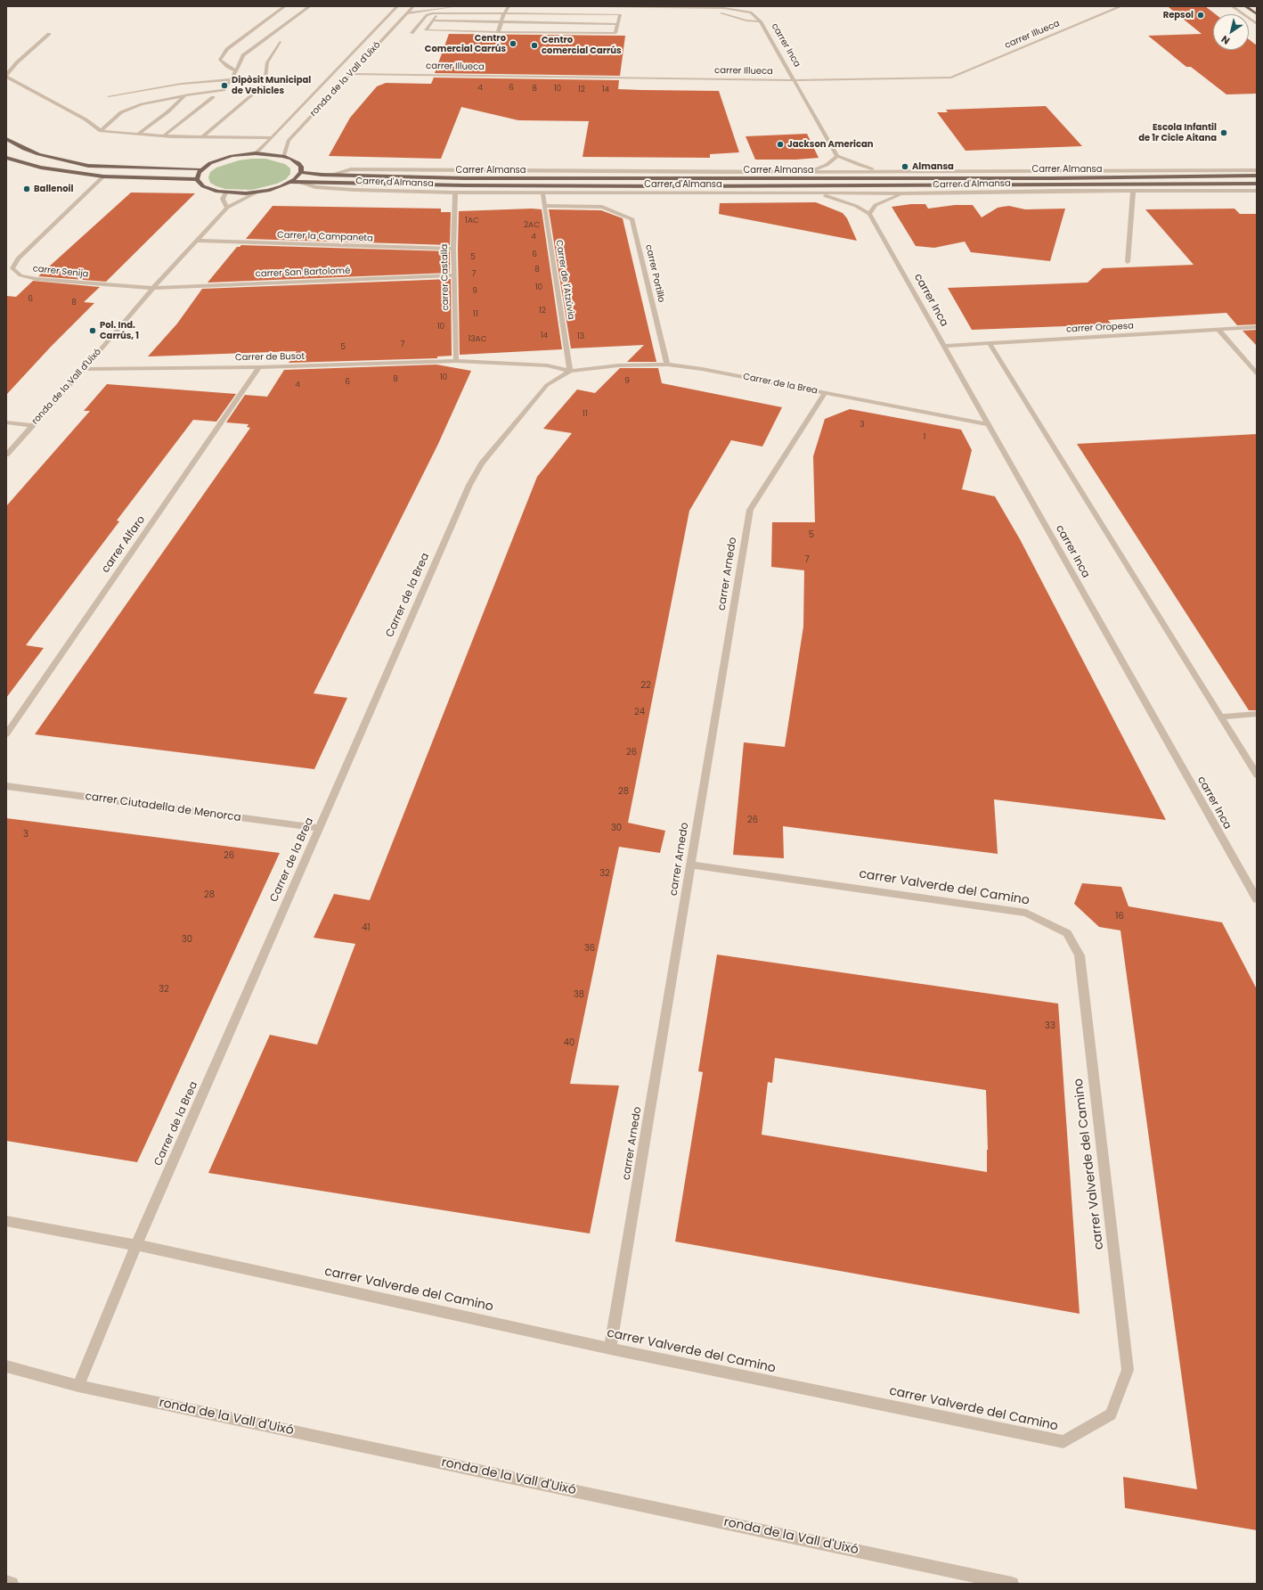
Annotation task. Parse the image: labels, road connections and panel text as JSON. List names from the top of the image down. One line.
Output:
{"streets":{"main road":["Carrer Almansa","Carrer d'Almansa"],"street":["carrer Illueca","carrer Inca","ronda de la Vall d'Uixó","Carrer la Campaneta","carrer Senija","carrer San Bartolomé","carrer Portillo","carrer Castalla","Carrer de l'Atzúvia","carrer Oropesa","Carrer de Busot","Carrer de la Brea","carrer Alfaro","carrer Arnedo","carrer Ciutadella de Menorca","carrer Valverde del Camino"]},"crossings":[["carrer Illueca","carrer Inca"],["carrer Illueca","ronda de la Vall d'Uixó"],["carrer Inca","carrer Oropesa"],["carrer Inca","Carrer de la Brea"],["ronda de la Vall d'Uixó","Carrer la Campaneta"],["ronda de la Vall d'Uixó","carrer Senija"],["ronda de la Vall d'Uixó","carrer San Bartolomé"],["ronda de la Vall d'Uixó","Carrer de Busot"],["ronda de la Vall d'Uixó","Carrer de la Brea"],["Carrer Almansa","Carrer d'Almansa"],["Carrer d'Almansa","carrer Castalla"],["Carrer d'Almansa","Carrer de l'Atzúvia"],["Carrer la Campaneta","carrer Castalla"],["carrer Senija","carrer San Bartolomé"],["carrer San Bartolomé","carrer Castalla"],["carrer Portillo","Carrer de l'Atzúvia"],["carrer Portillo","Carrer de la Brea"],["carrer Castalla","Carrer de Busot"],["carrer Castalla","Carrer de la Brea"],["Carrer de l'Atzúvia","Carrer de la Brea"],["Carrer de Busot","Carrer de la Brea"],["Carrer de Busot","carrer Alfaro"],["Carrer de la Brea","carrer Arnedo"],["Carrer de la Brea","carrer Ciutadella de Menorca"],["Carrer de la Brea","carrer Valverde del Camino"],["carrer Arnedo","carrer Valverde del Camino"]],"places":["Repsol","Centro Comercial Carrús","Centro comercial Carrús","Dipòsit Municipal de Vehicles","Escola Infantil de 1r Cicle Aitana","Jackson American","Almansa","Ballenoil","Pol. Ind. Carrús, 1"],"house_numbers":["4","6","8","10","12","14","1AC","2AC","4","6","5","8","7","10","9","6","8","12","11","10","14","13","13AC","7","5","10","8","9","6","4","11","3","1","5","7","22","24","26","28","26","30","3","26","32","28","16","41","30","36","32","38","33","40"],"north":"bottom left"}
